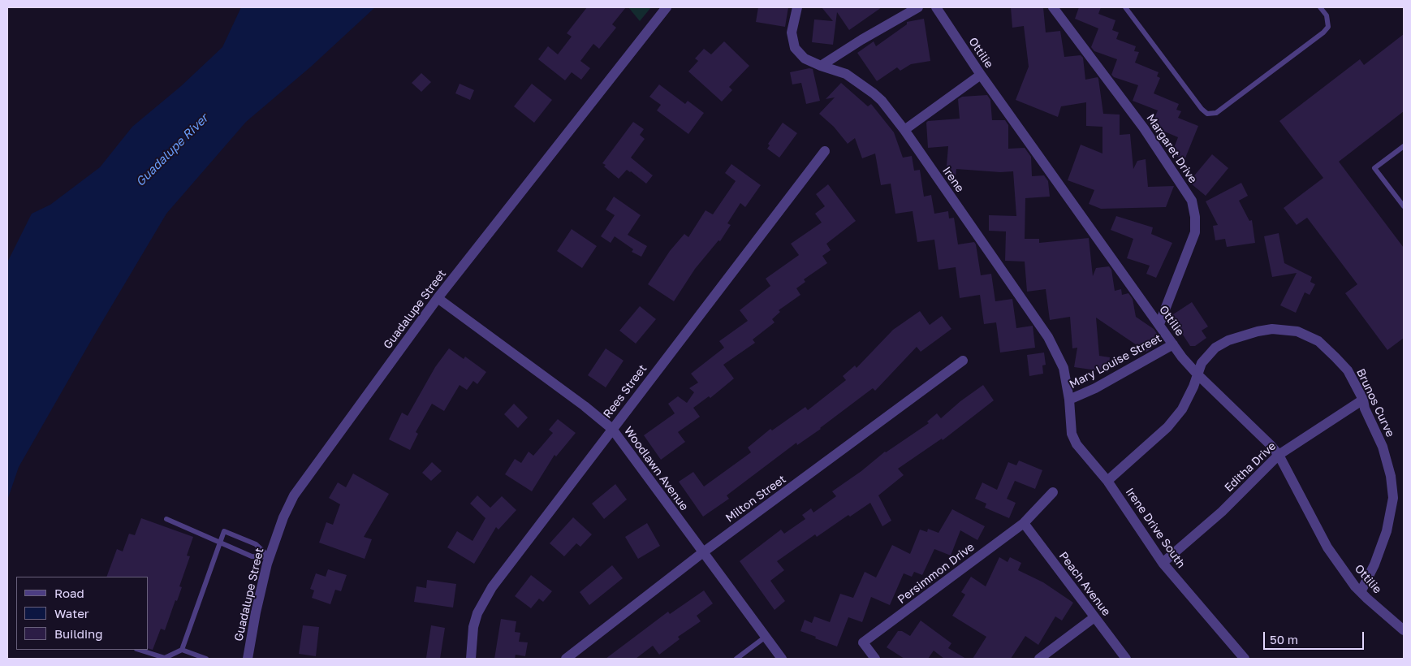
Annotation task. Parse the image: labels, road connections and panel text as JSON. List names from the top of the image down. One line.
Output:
{"streets":{"street":["Ottilie","Margaret Drive","Irene","Guadalupe Street","Mary Louise Street","Rees Street","Brunos Curve","Editha Drive","Woodlawn Avenue","Milton Street","Irene Drive South","Persimmon Drive","Peach Avenue"]},"crossings":[["Ottilie","Margaret Drive"],["Ottilie","Mary Louise Street"],["Ottilie","Brunos Curve"],["Ottilie","Editha Drive"],["Irene","Mary Louise Street"],["Irene","Irene Drive South"],["Guadalupe Street","Woodlawn Avenue"],["Mary Louise Street","Irene Drive South"],["Rees Street","Woodlawn Avenue"],["Brunos Curve","Editha Drive"],["Brunos Curve","Irene Drive South"],["Editha Drive","Irene Drive South"],["Woodlawn Avenue","Milton Street"],["Persimmon Drive","Peach Avenue"]],"water":["Guadalupe River"],"legend":["Road","Water","Building"],"scale_bar":"50 m"}
